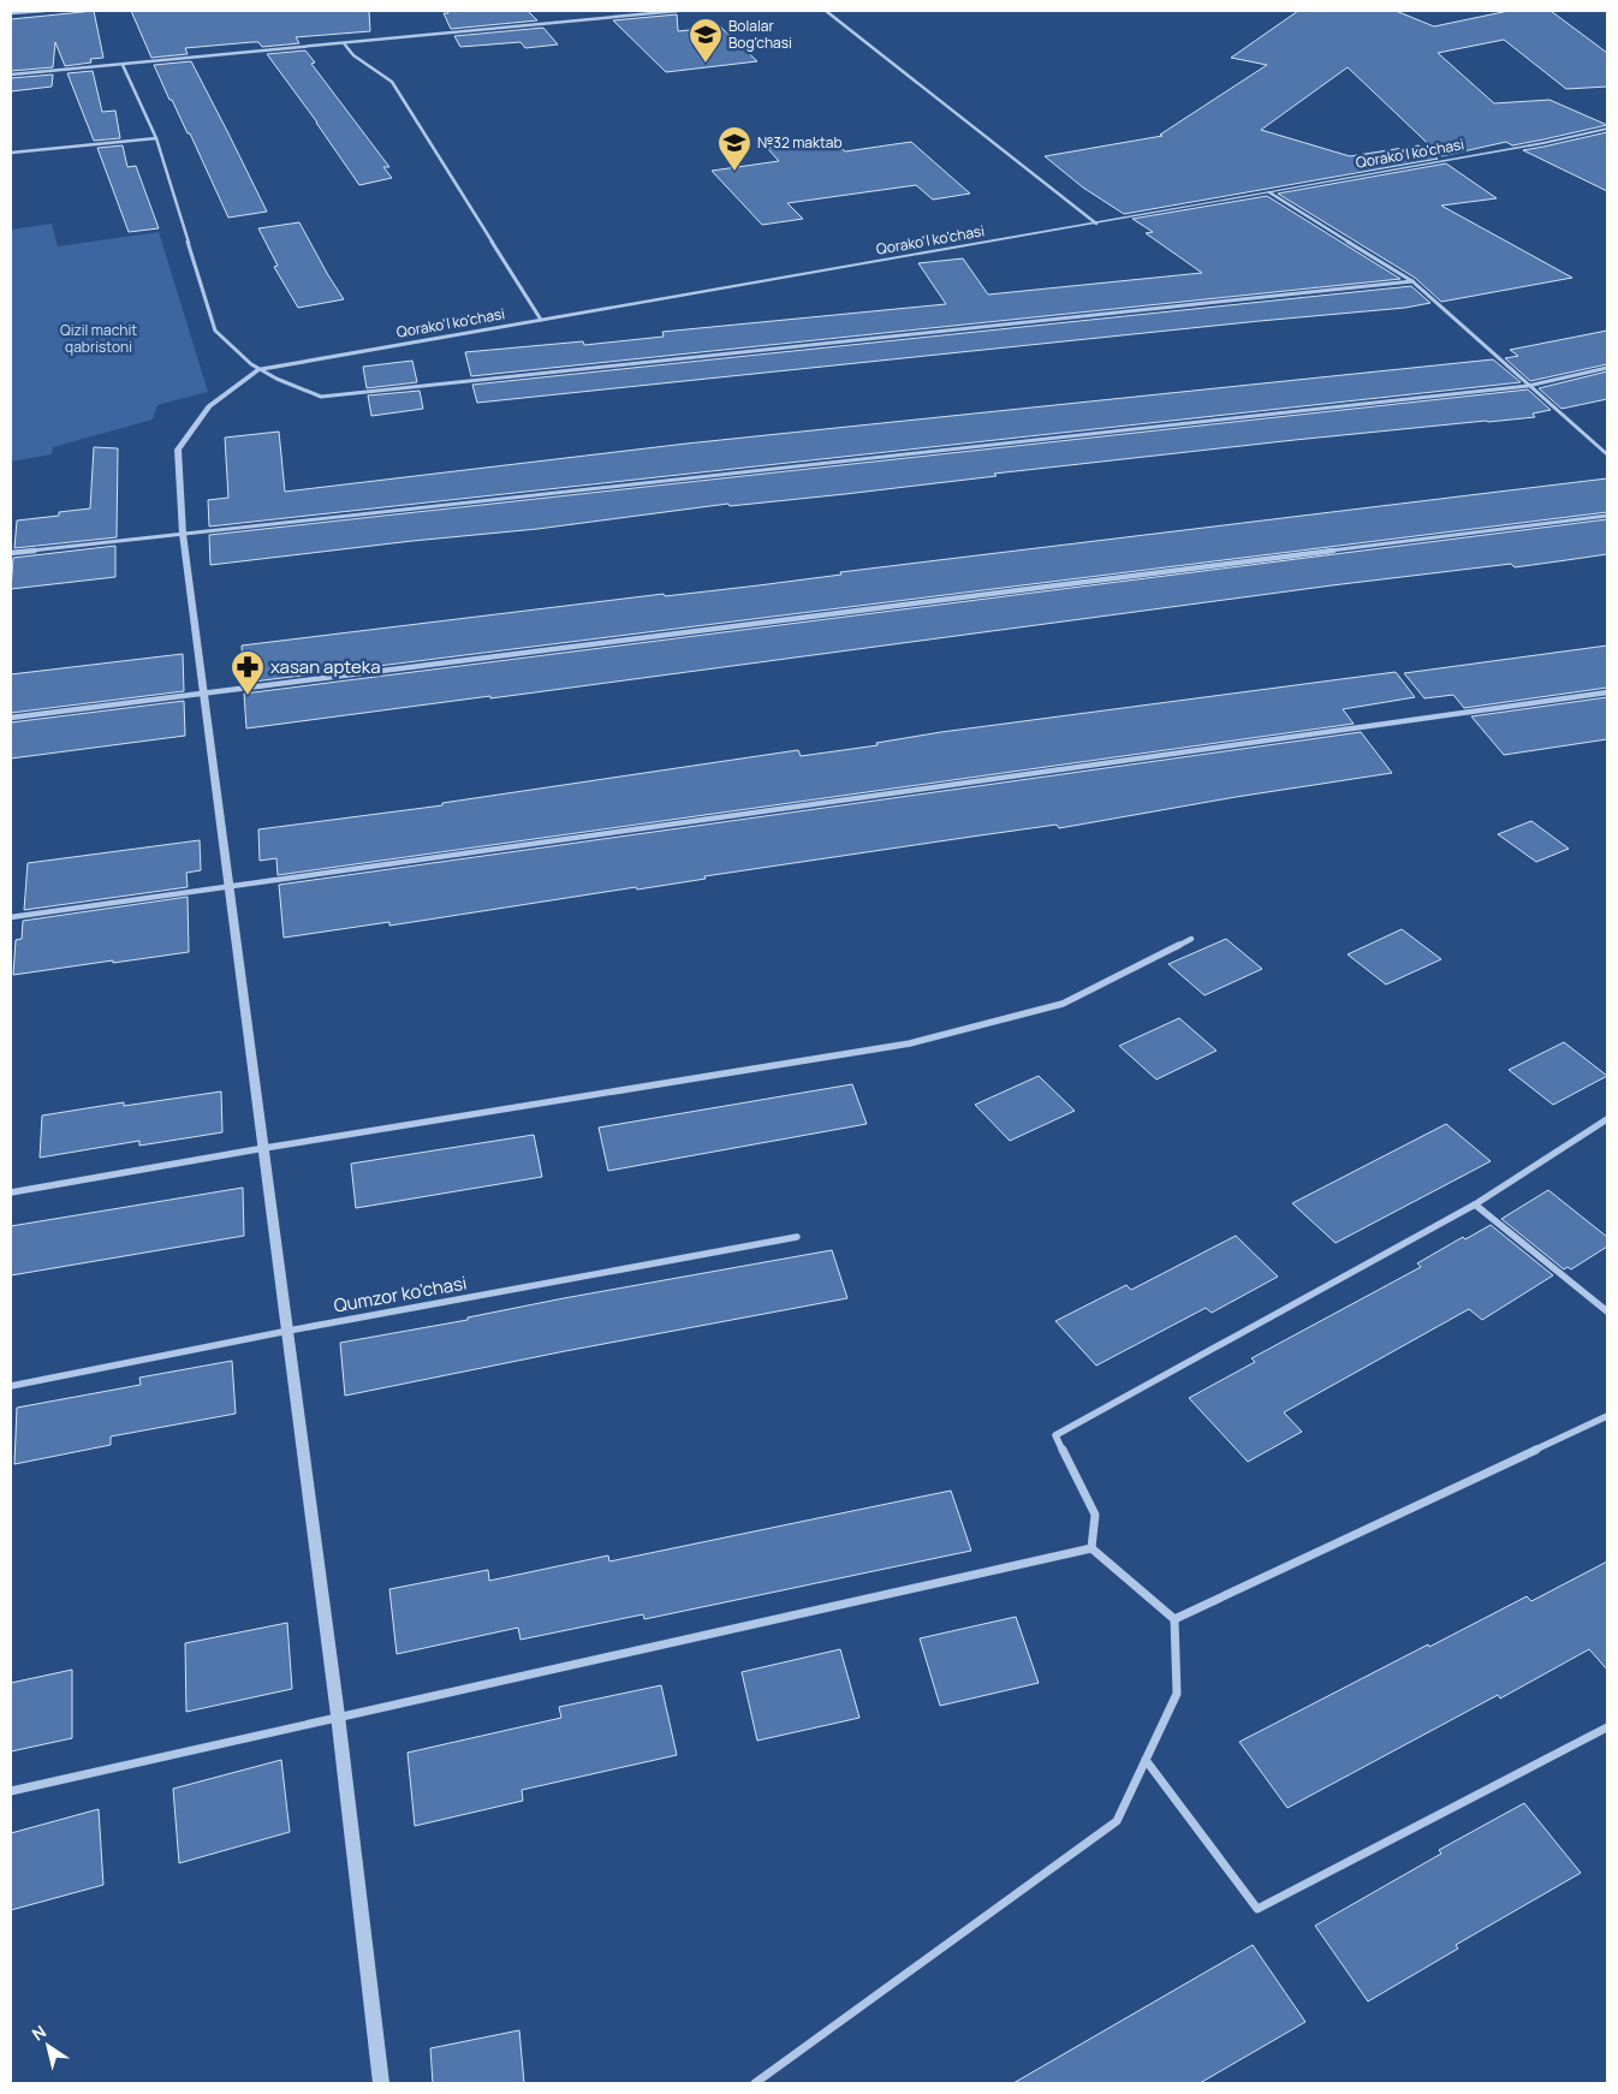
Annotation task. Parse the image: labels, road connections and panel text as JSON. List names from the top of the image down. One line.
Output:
{"streets":{"street":["Qorako'l ko'chasi","Qumzor ko'chasi"]},"parks":["Qizil machit qabristoni"],"places":{"school or university":["Bolalar Bog'chasi","№32 maktab"],"pharmacy":["xasan apteka"]},"north":"top left"}
